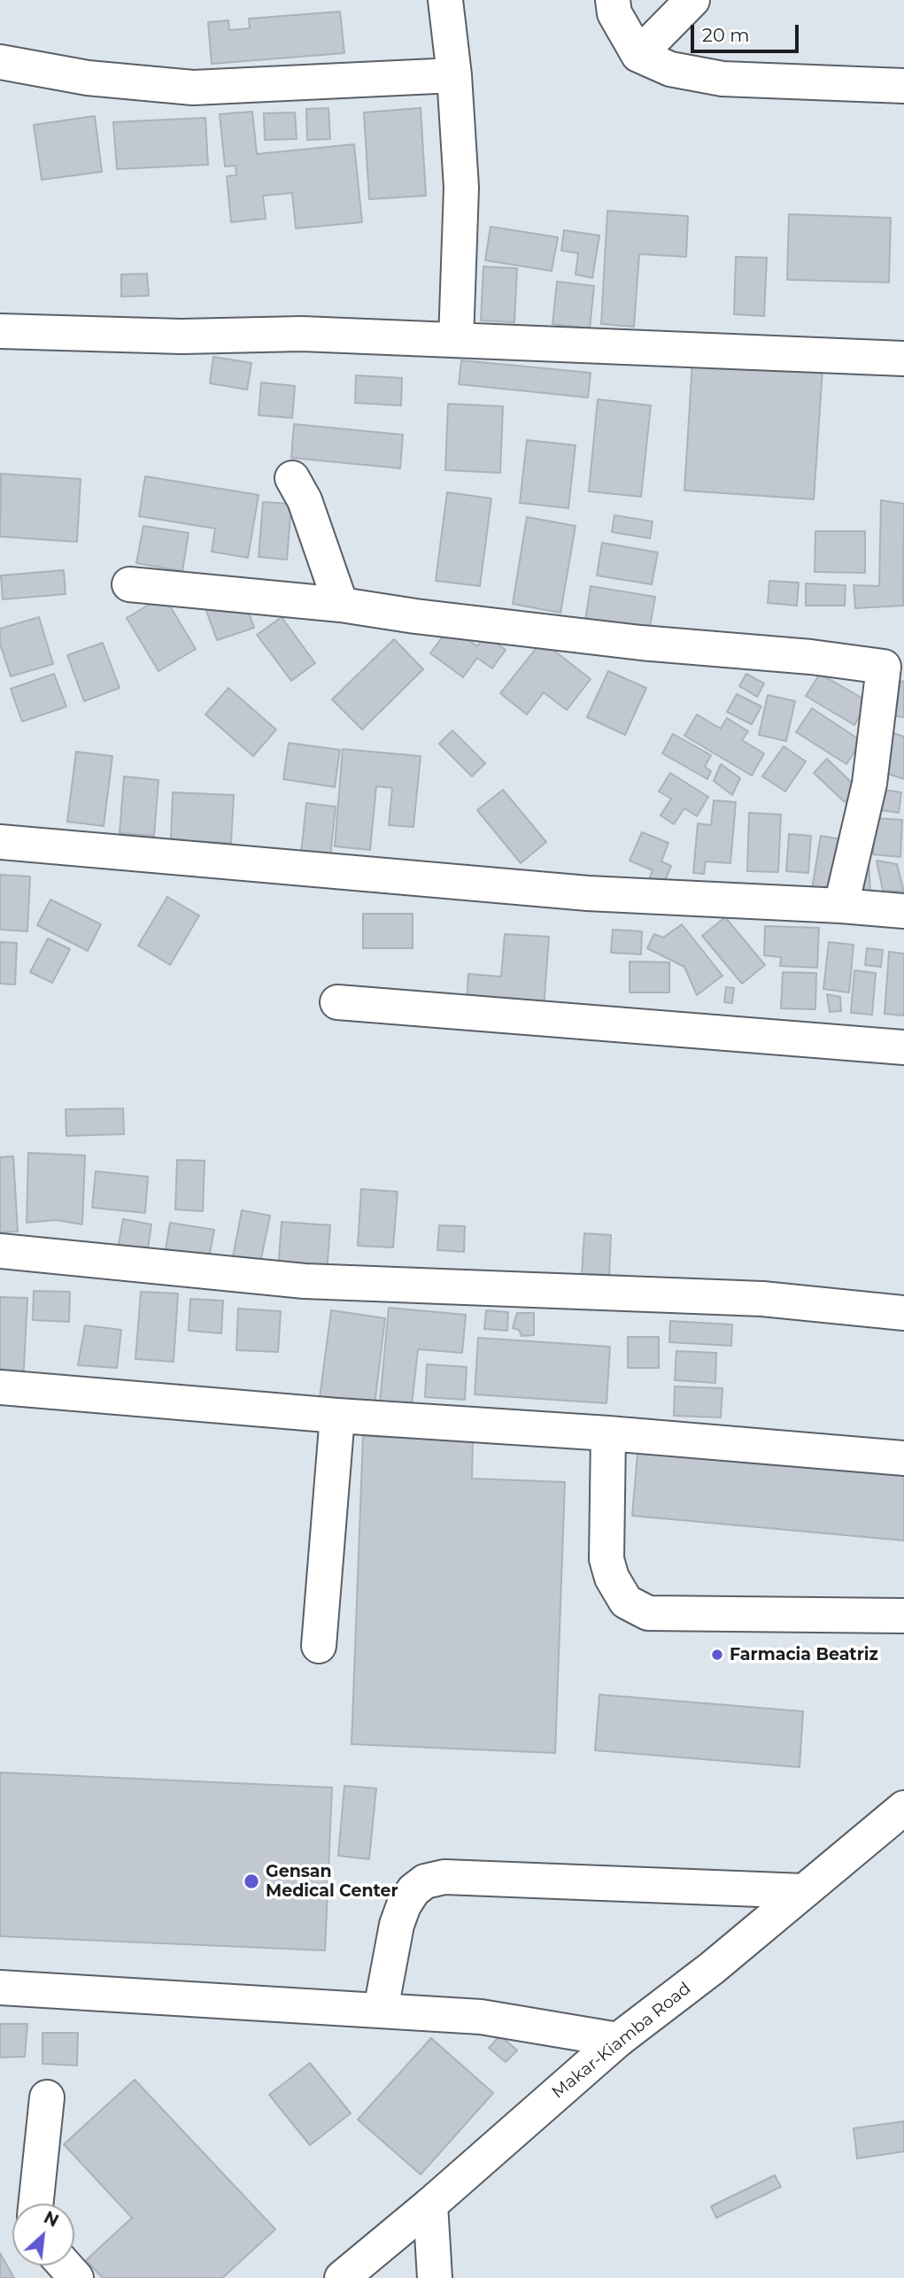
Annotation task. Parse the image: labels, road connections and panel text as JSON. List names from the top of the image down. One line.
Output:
{"streets":{"street":["Makar-Kiamba Road"]},"places":["Farmacia Beatriz","Gensan Medical Center"],"scale_bar":"20 m","north":"top right"}
